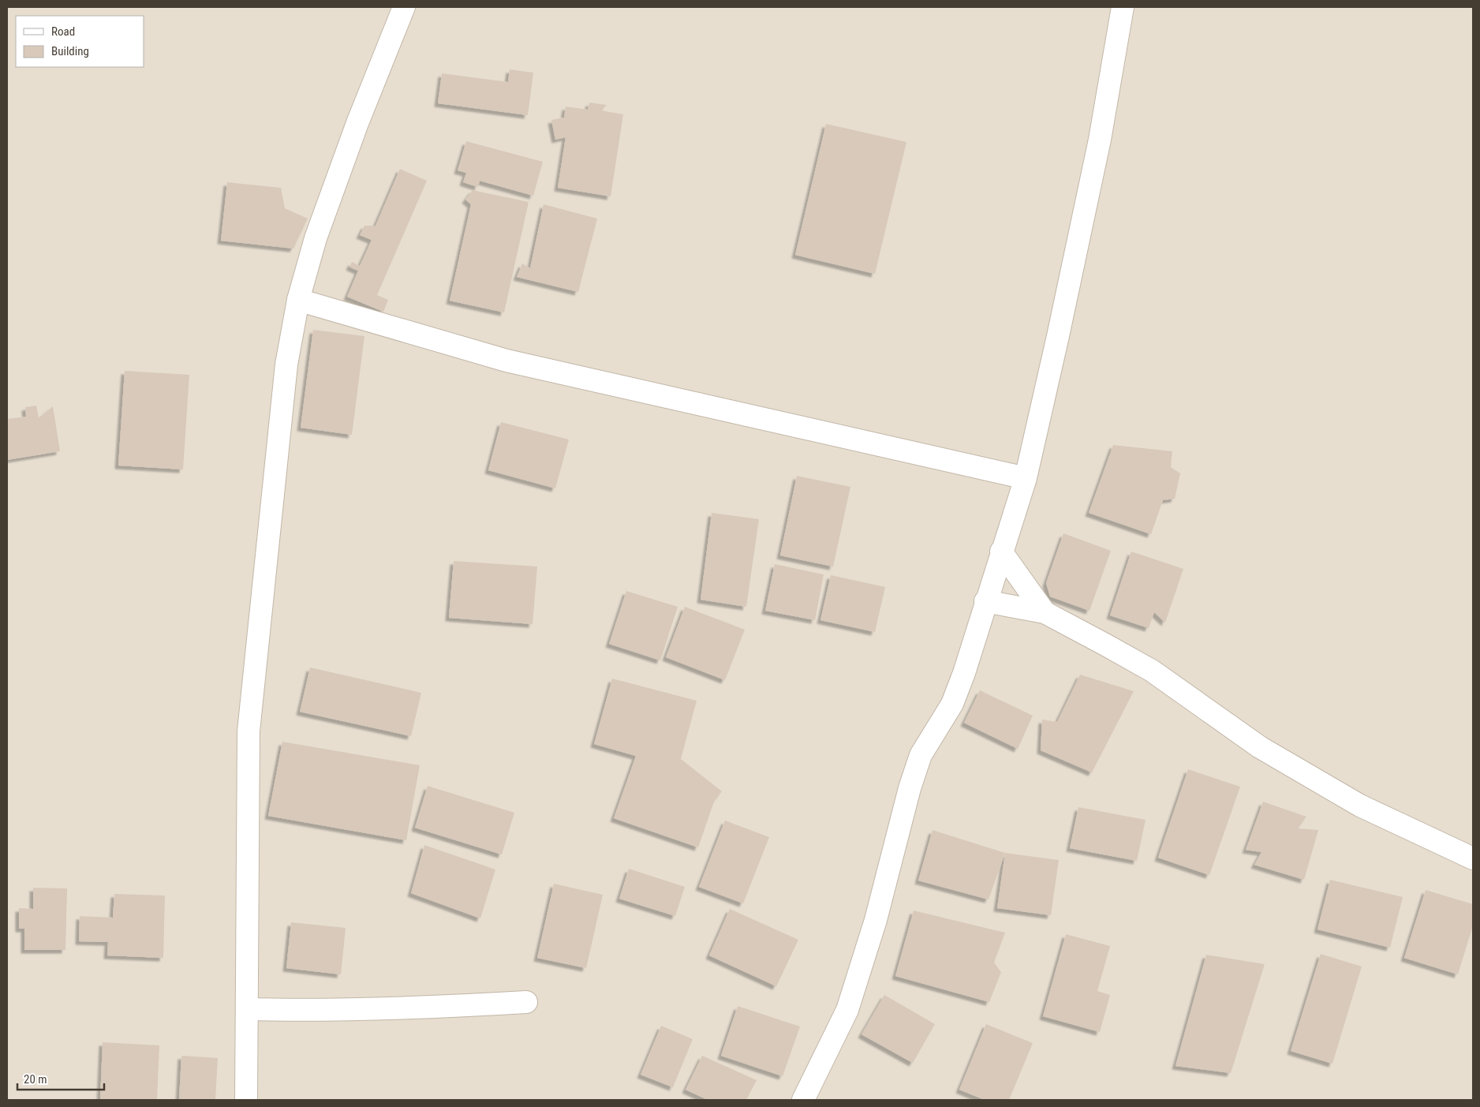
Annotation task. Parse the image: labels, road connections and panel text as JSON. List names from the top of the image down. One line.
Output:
{"legend":["Road","Building"],"scale_bar":"20 m"}
